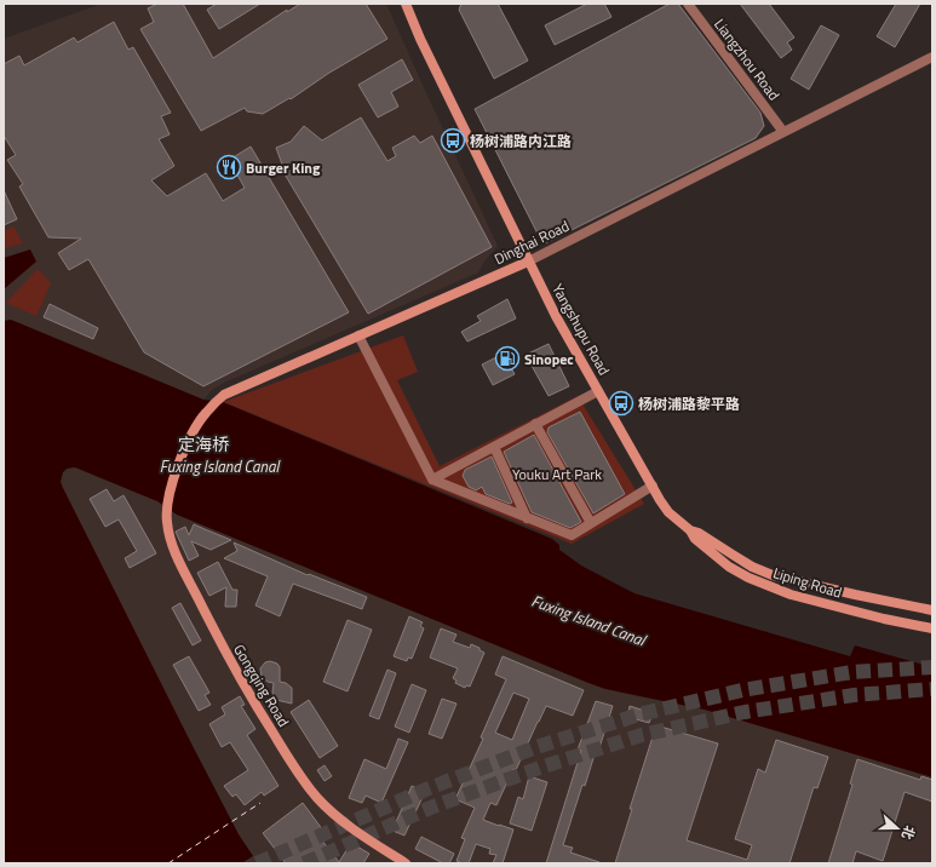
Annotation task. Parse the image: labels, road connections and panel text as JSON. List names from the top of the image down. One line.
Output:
{"streets":{"main road":["Dinghai Road","Yangshupu Road","Liping Road","Gongqing Road"],"street":["Liangzhou Road"]},"crossings":[["Liangzhou Road","Dinghai Road"],["Dinghai Road","Yangshupu Road"],["Dinghai Road","Gongqing Road"],["Yangshupu Road","Liping Road"]],"districts":["定海桥"],"water":["Fuxing Island Canal"],"parks":["Youku Art Park"],"places":{"bus stop":["杨树浦路内江路","杨树浦路黎平路"],"restaurant":["Burger King"],"fuel station":["Sinopec"]},"north":"right"}
